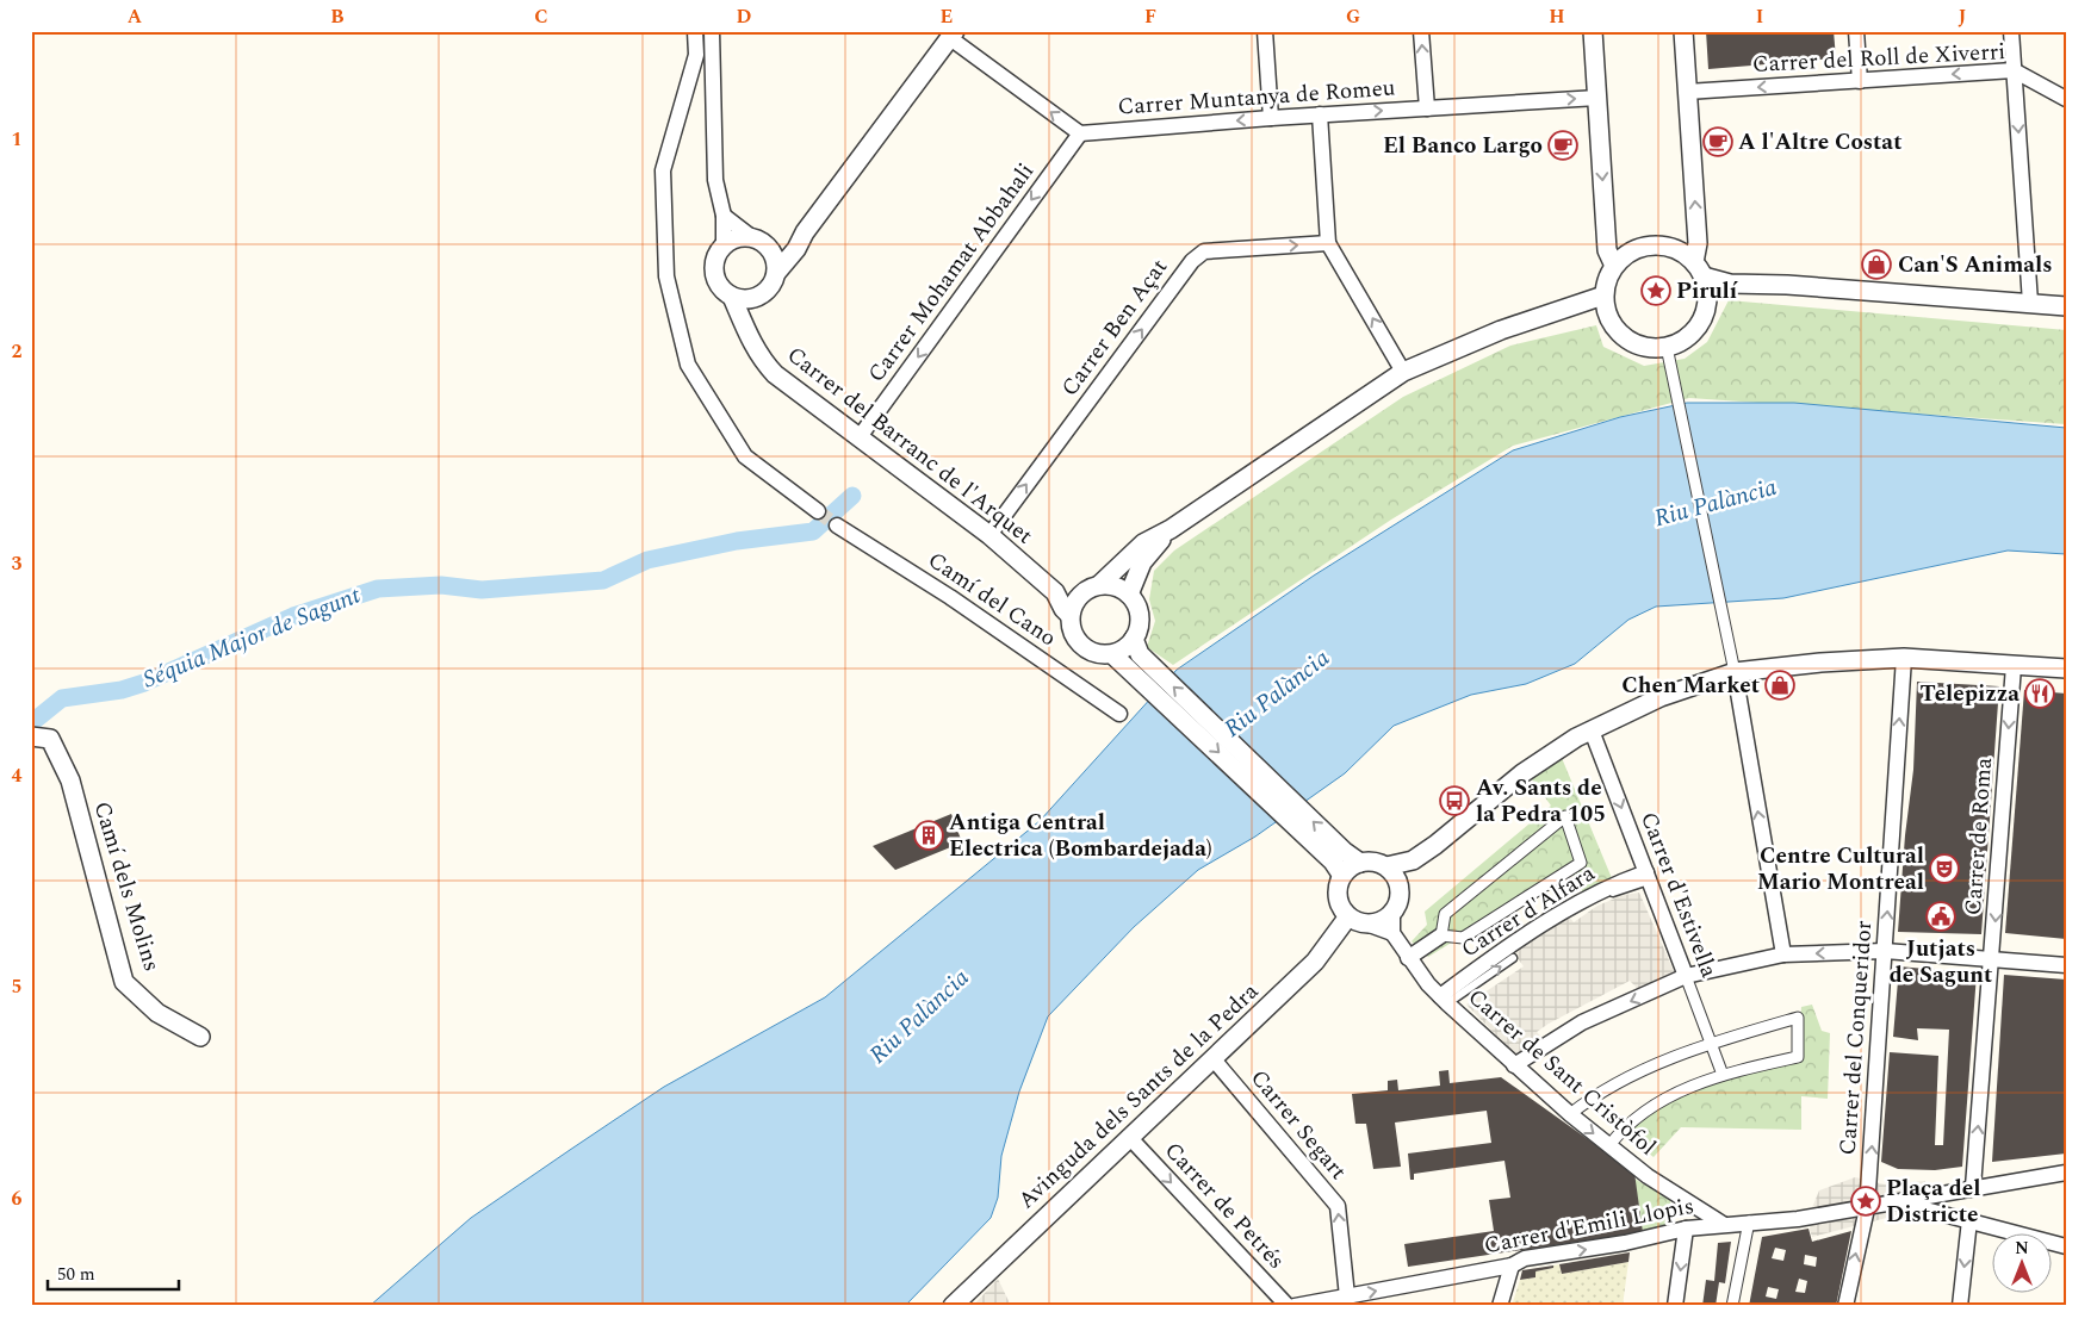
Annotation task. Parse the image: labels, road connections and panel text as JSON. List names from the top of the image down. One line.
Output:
{"streets":{"street":["Carrer del Roll de Xiverri","Carrer Muntanya de Romeu","Carrer Mohamat Abbahali","Carrer Ben Açat","Carrer del Barranc de l'Arquet","Camí del Cano","Carrer de Roma","Camí dels Molins","Carrer d'Estivella","Carrer d'Alfara","Carrer del Conqueridor","Carrer de Sant Cristòfol","Avinguda dels Sants de la Pedra","Carrer Segart","Carrer de Petrés","Carrer d'Emili Llopis"]},"crossings":[["Carrer Muntanya de Romeu","Carrer Mohamat Abbahali"],["Carrer Mohamat Abbahali","Carrer del Barranc de l'Arquet"],["Carrer Ben Açat","Carrer del Barranc de l'Arquet"],["Carrer de Roma","Carrer d'Emili Llopis"],["Carrer d'Estivella","Carrer d'Alfara"],["Carrer d'Alfara","Carrer de Sant Cristòfol"],["Carrer del Conqueridor","Carrer d'Emili Llopis"],["Carrer de Sant Cristòfol","Carrer d'Emili Llopis"],["Avinguda dels Sants de la Pedra","Carrer Segart"],["Avinguda dels Sants de la Pedra","Carrer de Petrés"],["Carrer Segart","Carrer d'Emili Llopis"]],"one_way":["Carrer del Roll de Xiverri","Carrer Mohamat Abbahali","Carrer Ben Açat","Carrer Segart","Carrer de Petrés","Carrer d'Emili Llopis"],"water":["Riu Palància","Séquia Major de Sagunt"],"places":{"cafe":["A l'Altre Costat","El Banco Largo"],"shop":["Can'S Animals","Chen Market"],"place":["Pirulí","Plaça del Districte"],"restaurant":["Telepizza"],"bus stop":["Av. Sants de la Pedra 105"],"building":["Antiga Central Electrica (Bombardejada)"],"theatre":["Centre Cultural Mario Montreal"],"public building":["Jutjats de Sagunt"]},"scale_bar":"50 m","north":"top","grid":{"columns":["A","B","C","D","E","F","G","H","I","J"],"rows":["1","2","3","4","5","6"]}}
